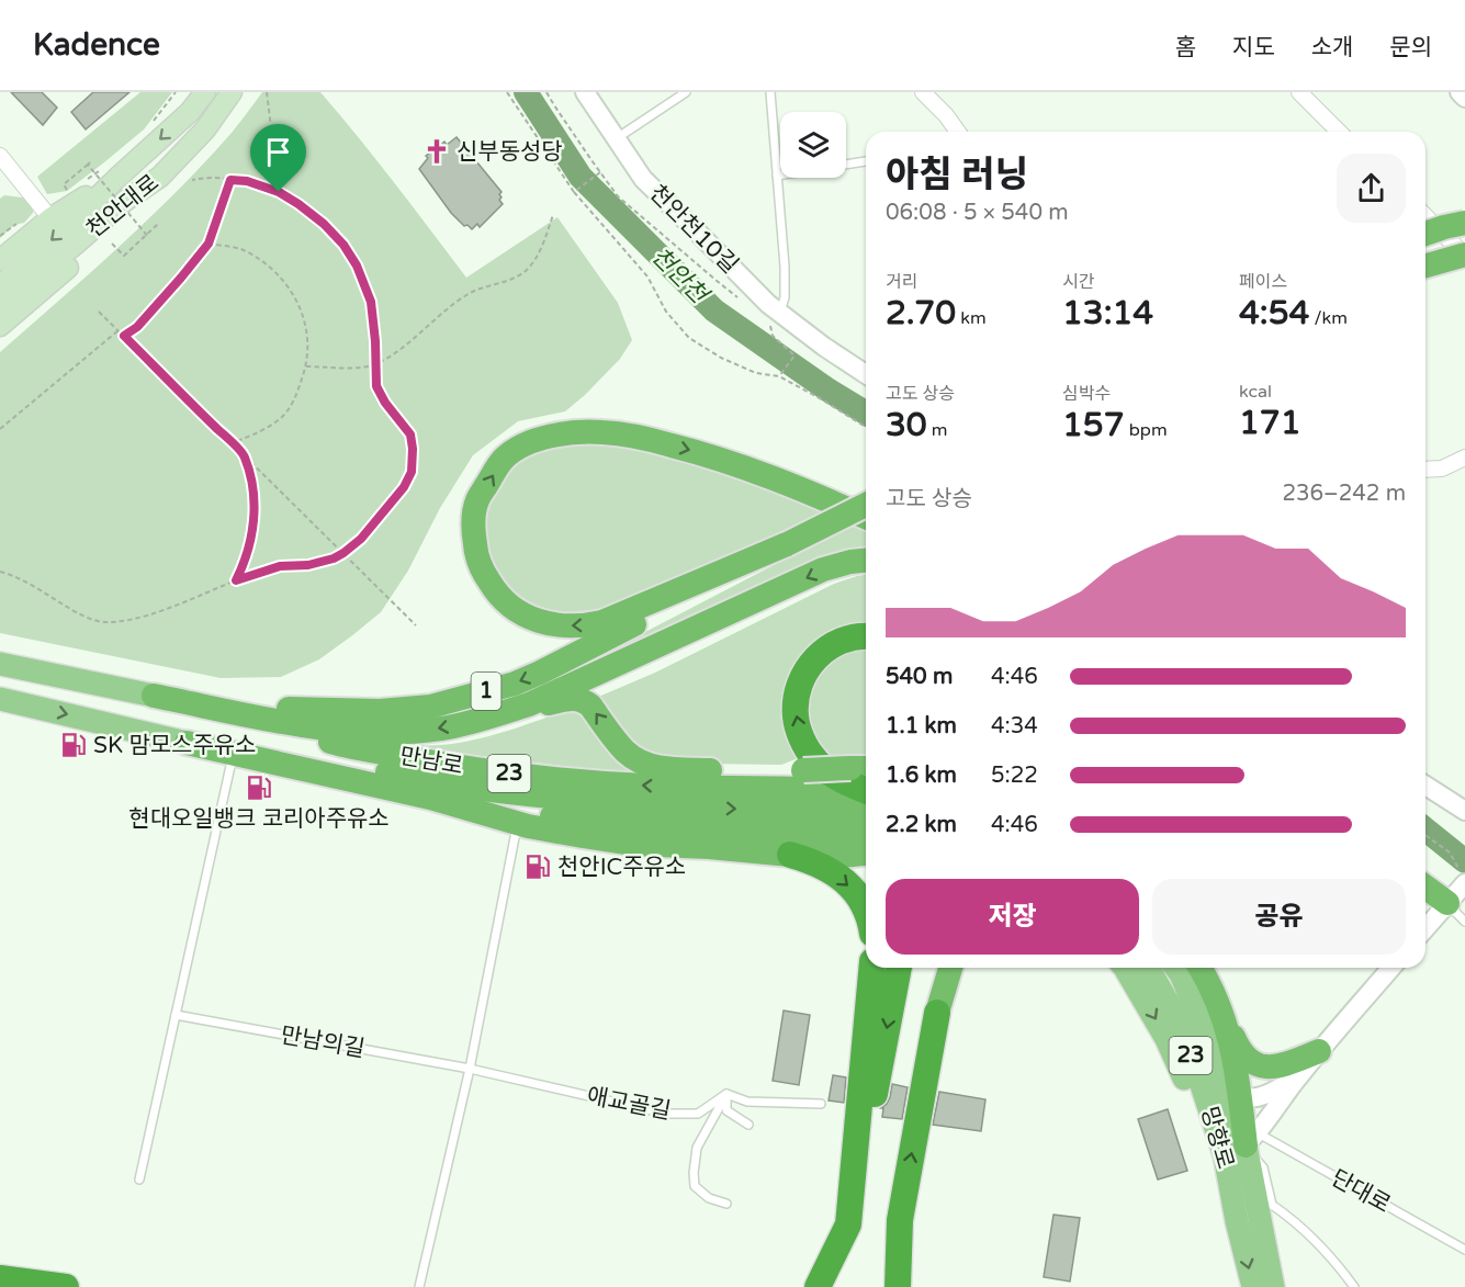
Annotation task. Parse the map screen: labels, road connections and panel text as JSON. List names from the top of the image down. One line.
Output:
{"streets":{"highway":["1","만남로","23"],"main road":["천안대로","망향로"],"street":["천안천10길"],"lane":["만남의길","애교골길","단대로"]},"crossings":[["1","만남로"],["만남의길","애교골길"],["망향로","단대로"]],"water":["천안천"],"places":{"church":["신부동성당"],"fuel station":["SK 맘모스주유소","현대오일뱅크 코리아주유소","천안IC주유소"]},"page":{"header":"Kadence","nav":["홈","지도","소개","문의"],"heading":["아침 러닝","06:08 · 5 × 540 m"],"stats":[["거리","2.70 km"],["시간","13:14"],["페이스","4:54 /km"],["고도 상승","30 m"],["심박수","157 bpm"],["kcal","171"]],"chart":["고도 상승","236–242 m"],"list":[{"name":"540 m","note":"4:46"},{"name":"1.1 km","note":"4:34"},{"name":"1.6 km","note":"5:22"},{"name":"2.2 km","note":"4:46"}],"buttons":["저장","공유"]}}
